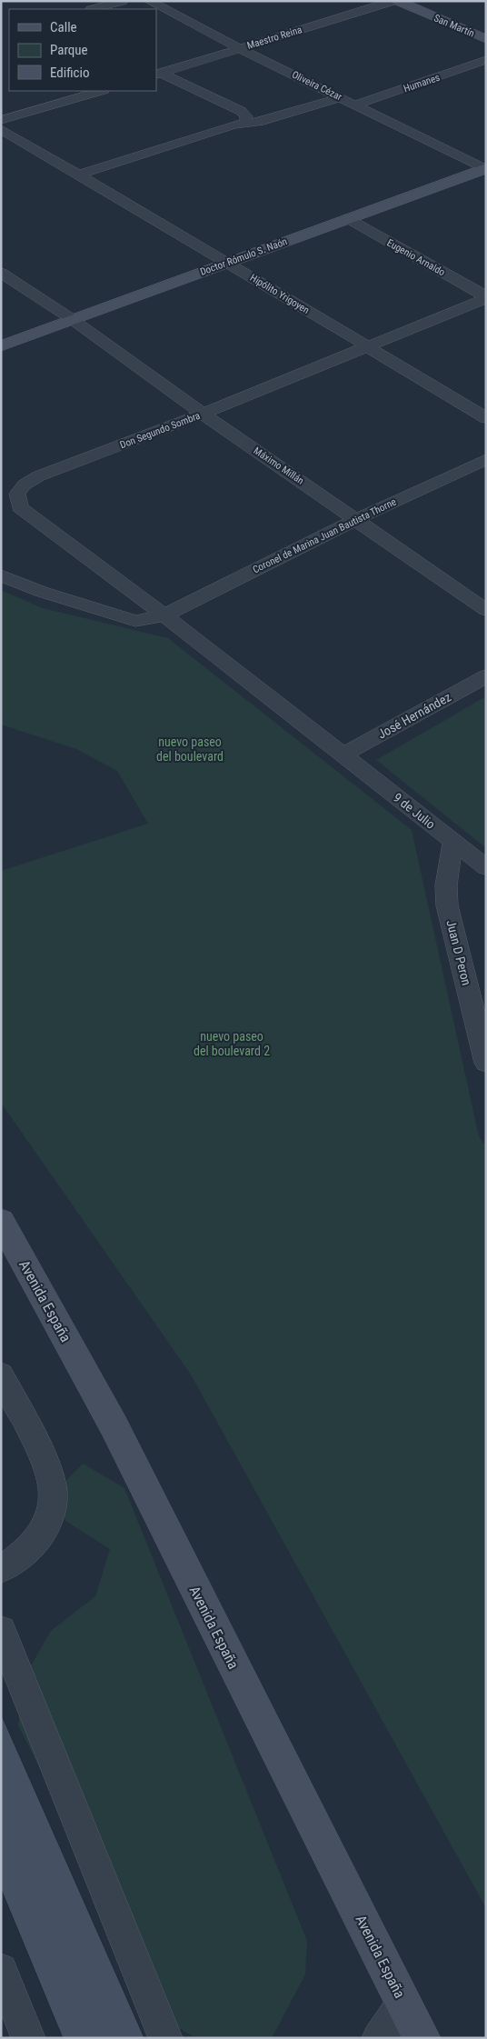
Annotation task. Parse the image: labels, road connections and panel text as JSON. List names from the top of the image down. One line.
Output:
{"streets":{"main road":["San Martín","Doctor Rómulo S. Naón","Avenida España"],"street":["Maestro Reina","Humanes","Oliveira Cézar","Eugenio Arnaldo","Hipólito Yrigoyen","Don Segundo Sombra","Máximo Millán","Coronel de Marina Juan Bautista Thorne","José Hernández","9 de Julio","Juan D Peron"]},"crossings":[["Maestro Reina","Oliveira Cézar"],["Humanes","Oliveira Cézar"],["Oliveira Cézar","Doctor Rómulo S. Naón"],["Doctor Rómulo S. Naón","Eugenio Arnaldo"],["Doctor Rómulo S. Naón","Hipólito Yrigoyen"],["Doctor Rómulo S. Naón","Máximo Millán"],["Eugenio Arnaldo","Don Segundo Sombra"],["Hipólito Yrigoyen","Don Segundo Sombra"],["Don Segundo Sombra","Máximo Millán"],["Don Segundo Sombra","Coronel de Marina Juan Bautista Thorne"],["Don Segundo Sombra","9 de Julio"],["Máximo Millán","Coronel de Marina Juan Bautista Thorne"],["Coronel de Marina Juan Bautista Thorne","9 de Julio"],["José Hernández","9 de Julio"],["9 de Julio","Juan D Peron"]],"parks":["nuevo paseo del boulevard","nuevo paseo del boulevard 2"],"legend":["Calle","Parque","Edificio"]}
